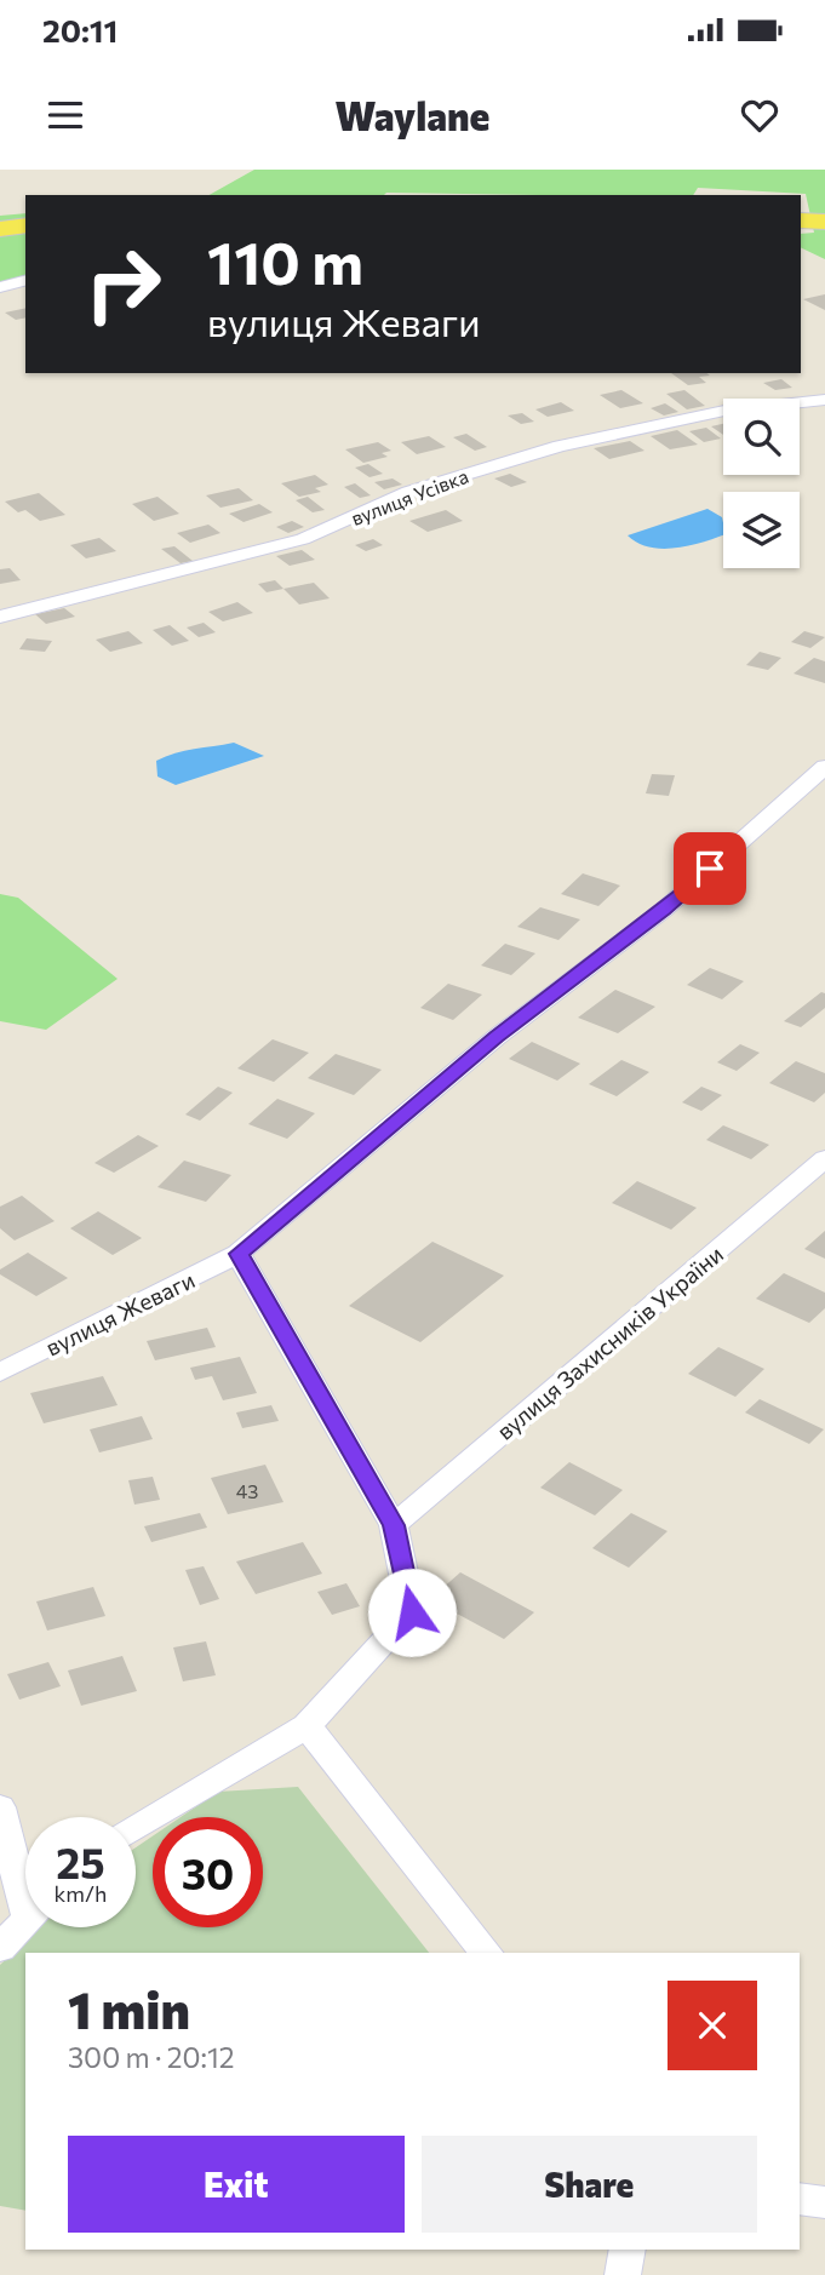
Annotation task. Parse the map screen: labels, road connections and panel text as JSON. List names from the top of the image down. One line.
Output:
{"streets":{"street":["вулиця Усівка","вулиця Жеваги","вулиця Захисників України"]},"house_numbers":["43"],"page":{"status":"20:11","header":"Waylane","turn":["110 m","вулиця Жеваги"],"speed":"25 km/h","limit":"30","heading":["1 min","300 m · 20:12"],"buttons":["Exit","Share"]}}
